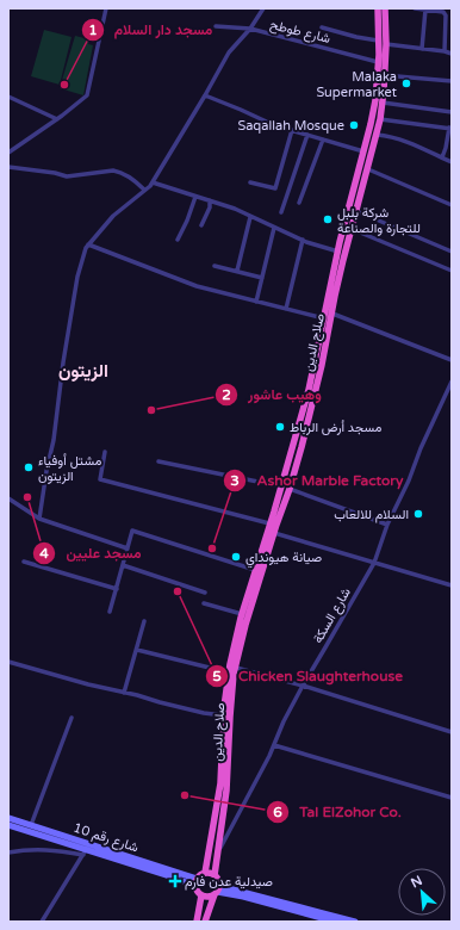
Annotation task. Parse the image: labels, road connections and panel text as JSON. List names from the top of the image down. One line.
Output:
{"streets":{"highway":["صلاح الدين"],"main road":["شارع رقم 10"],"street":["شارع طوطح","شارع السكة"]},"crossings":[["شارع طوطح","صلاح الدين"],["صلاح الدين","شارع السكة"],["صلاح الدين","شارع رقم 10"]],"districts":["الزيتون"],"places":{"other":["Malaka Supermarket","مسجد دار السلام","Saqallah Mosque","شركة بلبل للتجارة والصناعة","وهيب عاشور","مسجد أرض الرباط","مشتل أوفياء الزيتون","مسجد عليين","السلام للالعاب","Ashor Marble Factory","صيانة هيونداي","Chicken Slaughterhouse","Tal ElZohor Co."],"health":["صيدلية عدن فارم"]},"north":"top left"}
